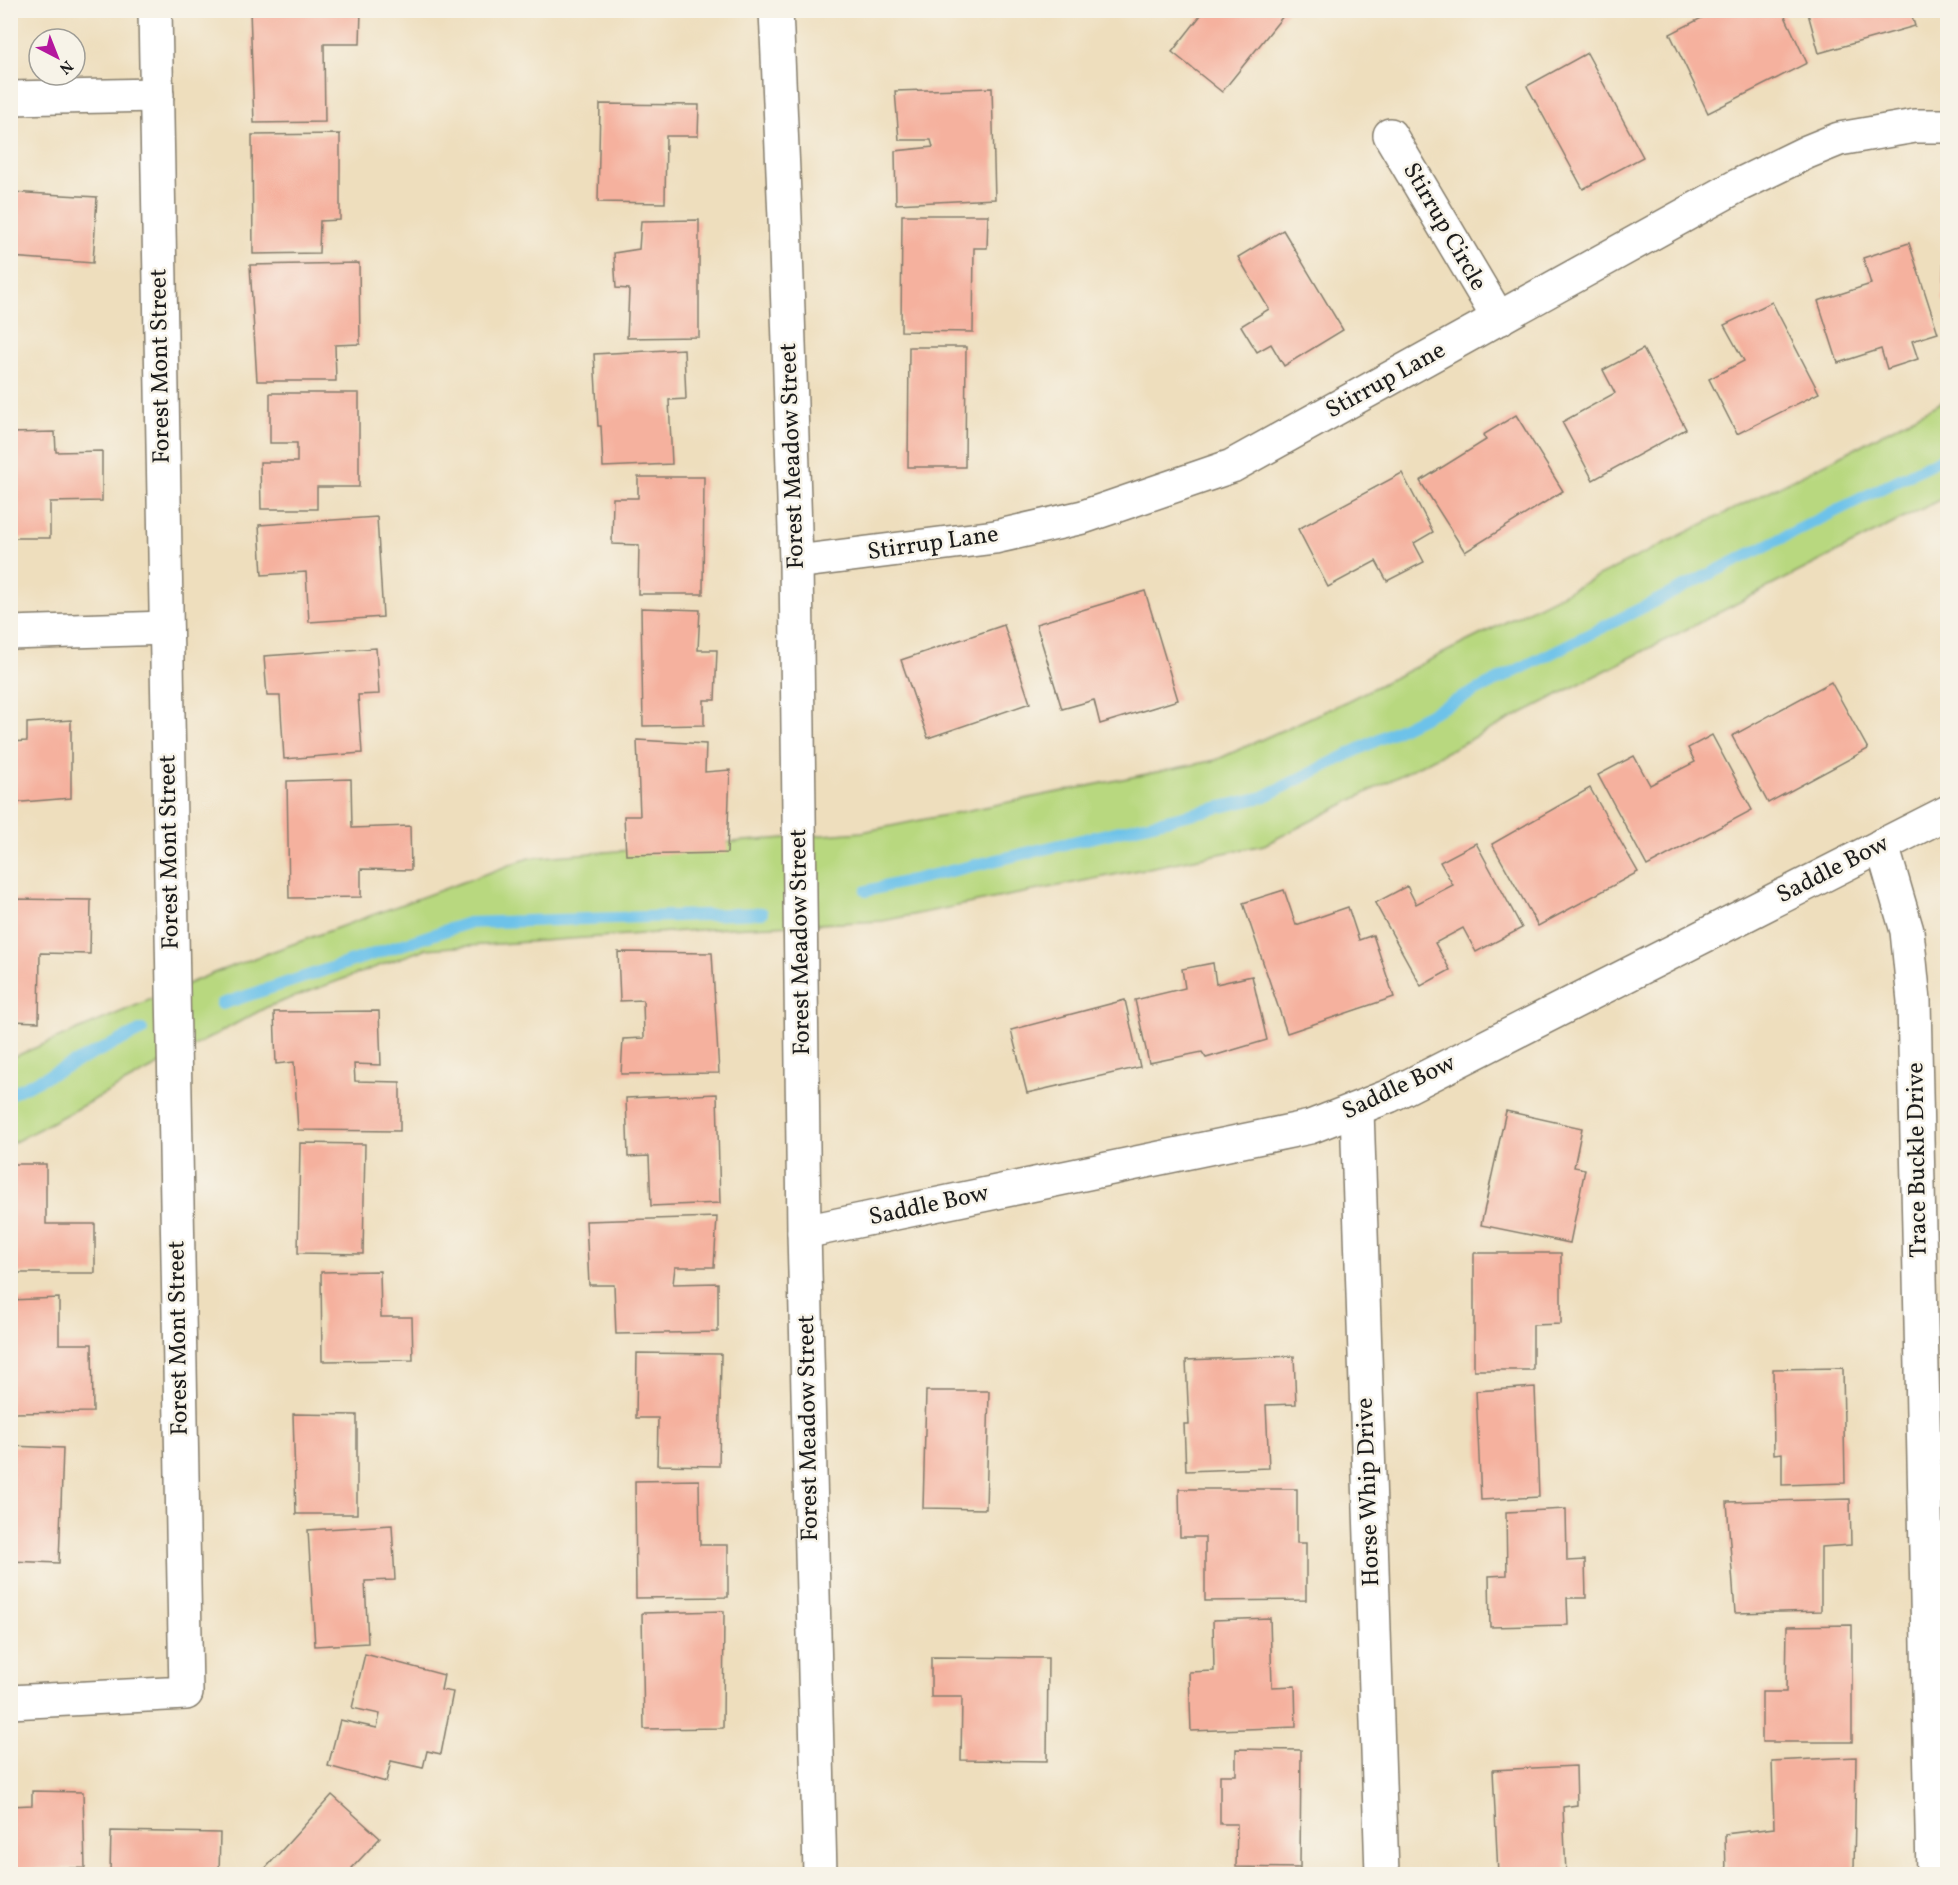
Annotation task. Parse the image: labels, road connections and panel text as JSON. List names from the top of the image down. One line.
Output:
{"streets":{"street":["Stirrup Circle","Forest Mont Street","Stirrup Lane","Forest Meadow Street","Saddle Bow","Trace Buckle Drive","Horse Whip Drive"]},"crossings":[["Stirrup Circle","Stirrup Lane"],["Stirrup Lane","Forest Meadow Street"],["Forest Meadow Street","Saddle Bow"],["Saddle Bow","Trace Buckle Drive"],["Saddle Bow","Horse Whip Drive"]],"north":"bottom right"}
